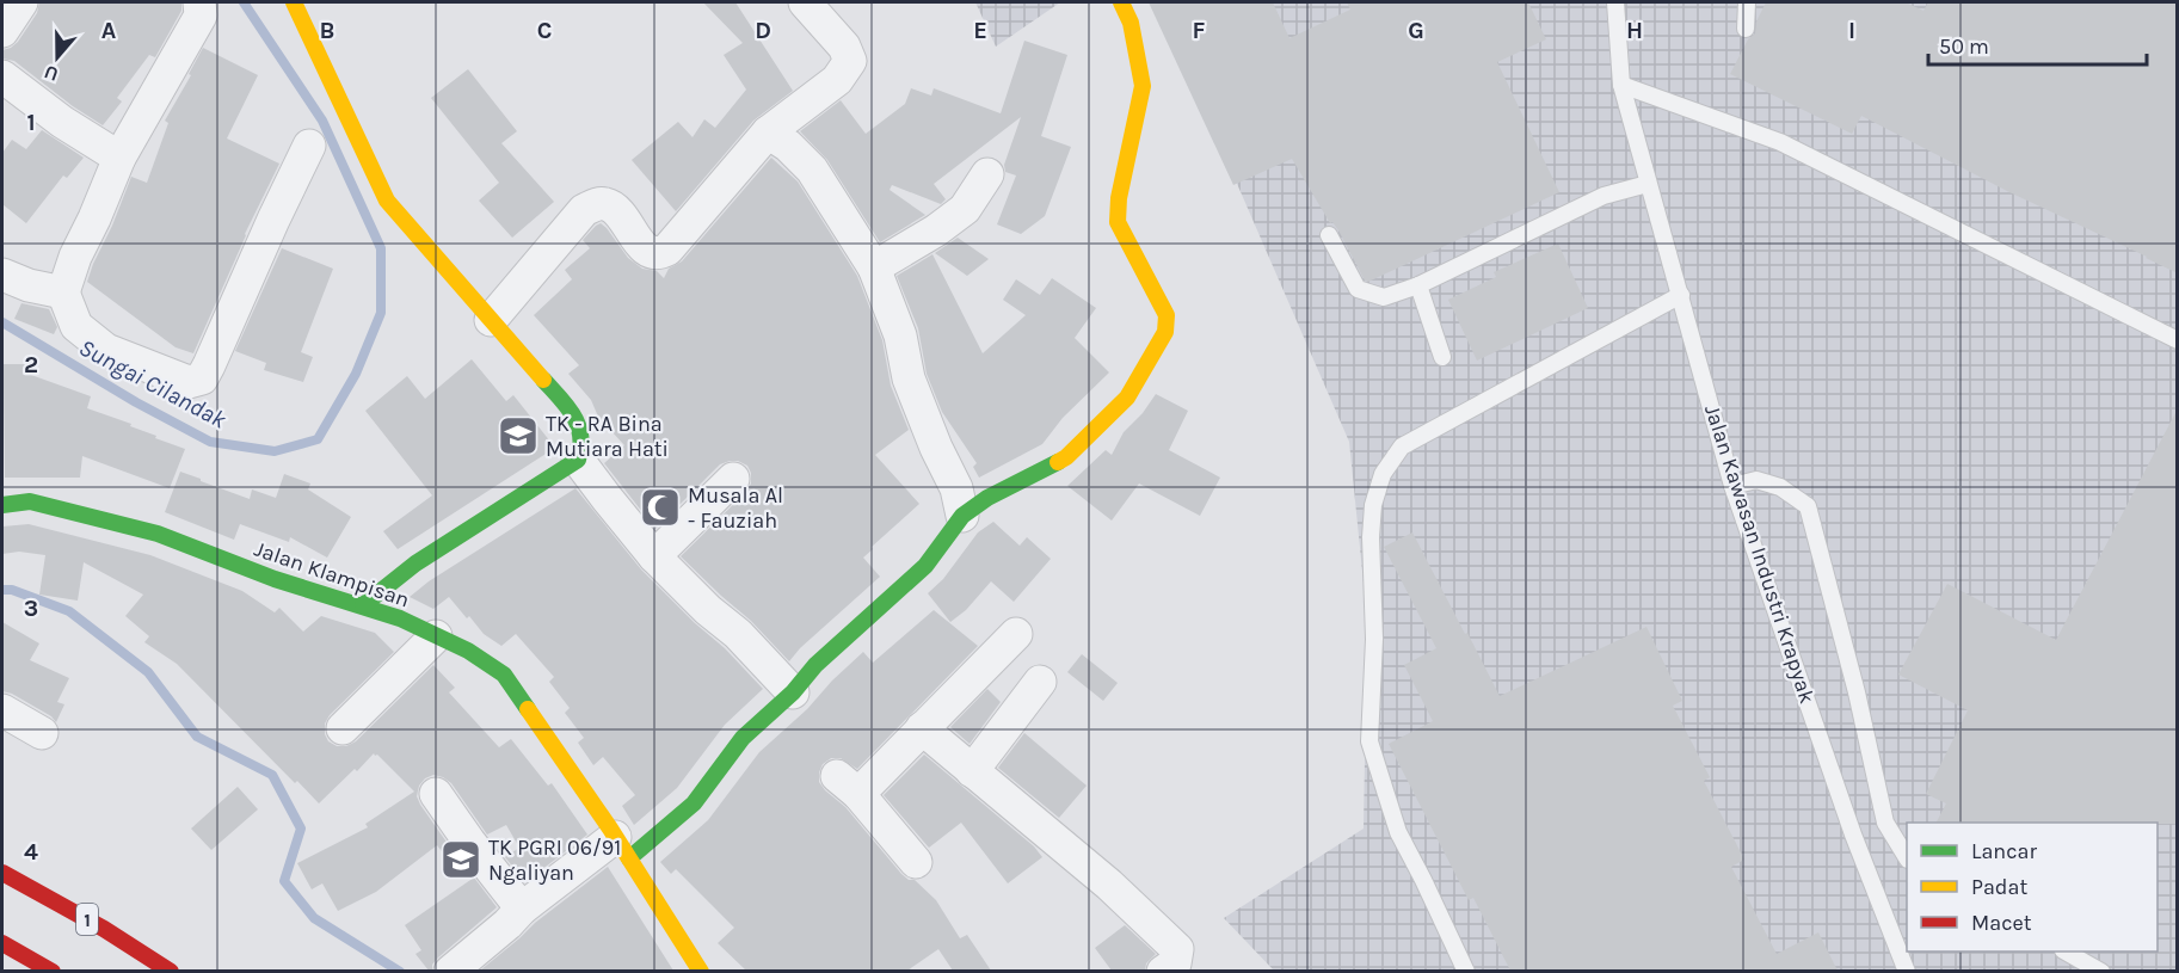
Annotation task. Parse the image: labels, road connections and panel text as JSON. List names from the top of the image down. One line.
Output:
{"streets":{"main road":["Jalan Klampisan","1"],"lane":["Jalan Kawasan Industri Krapyak"]},"water":["Sungai Cilandak"],"places":{"school or university":["TK - RA Bina Mutiara Hati","TK PGRI 06/91 Ngaliyan"],"mosque":["Musala Al - Fauziah"]},"legend":["Lancar","Padat","Macet"],"scale_bar":"50 m","north":"bottom","grid":{"columns":["A","B","C","D","E","F","G","H","I"],"rows":["1","2","3","4"]}}
